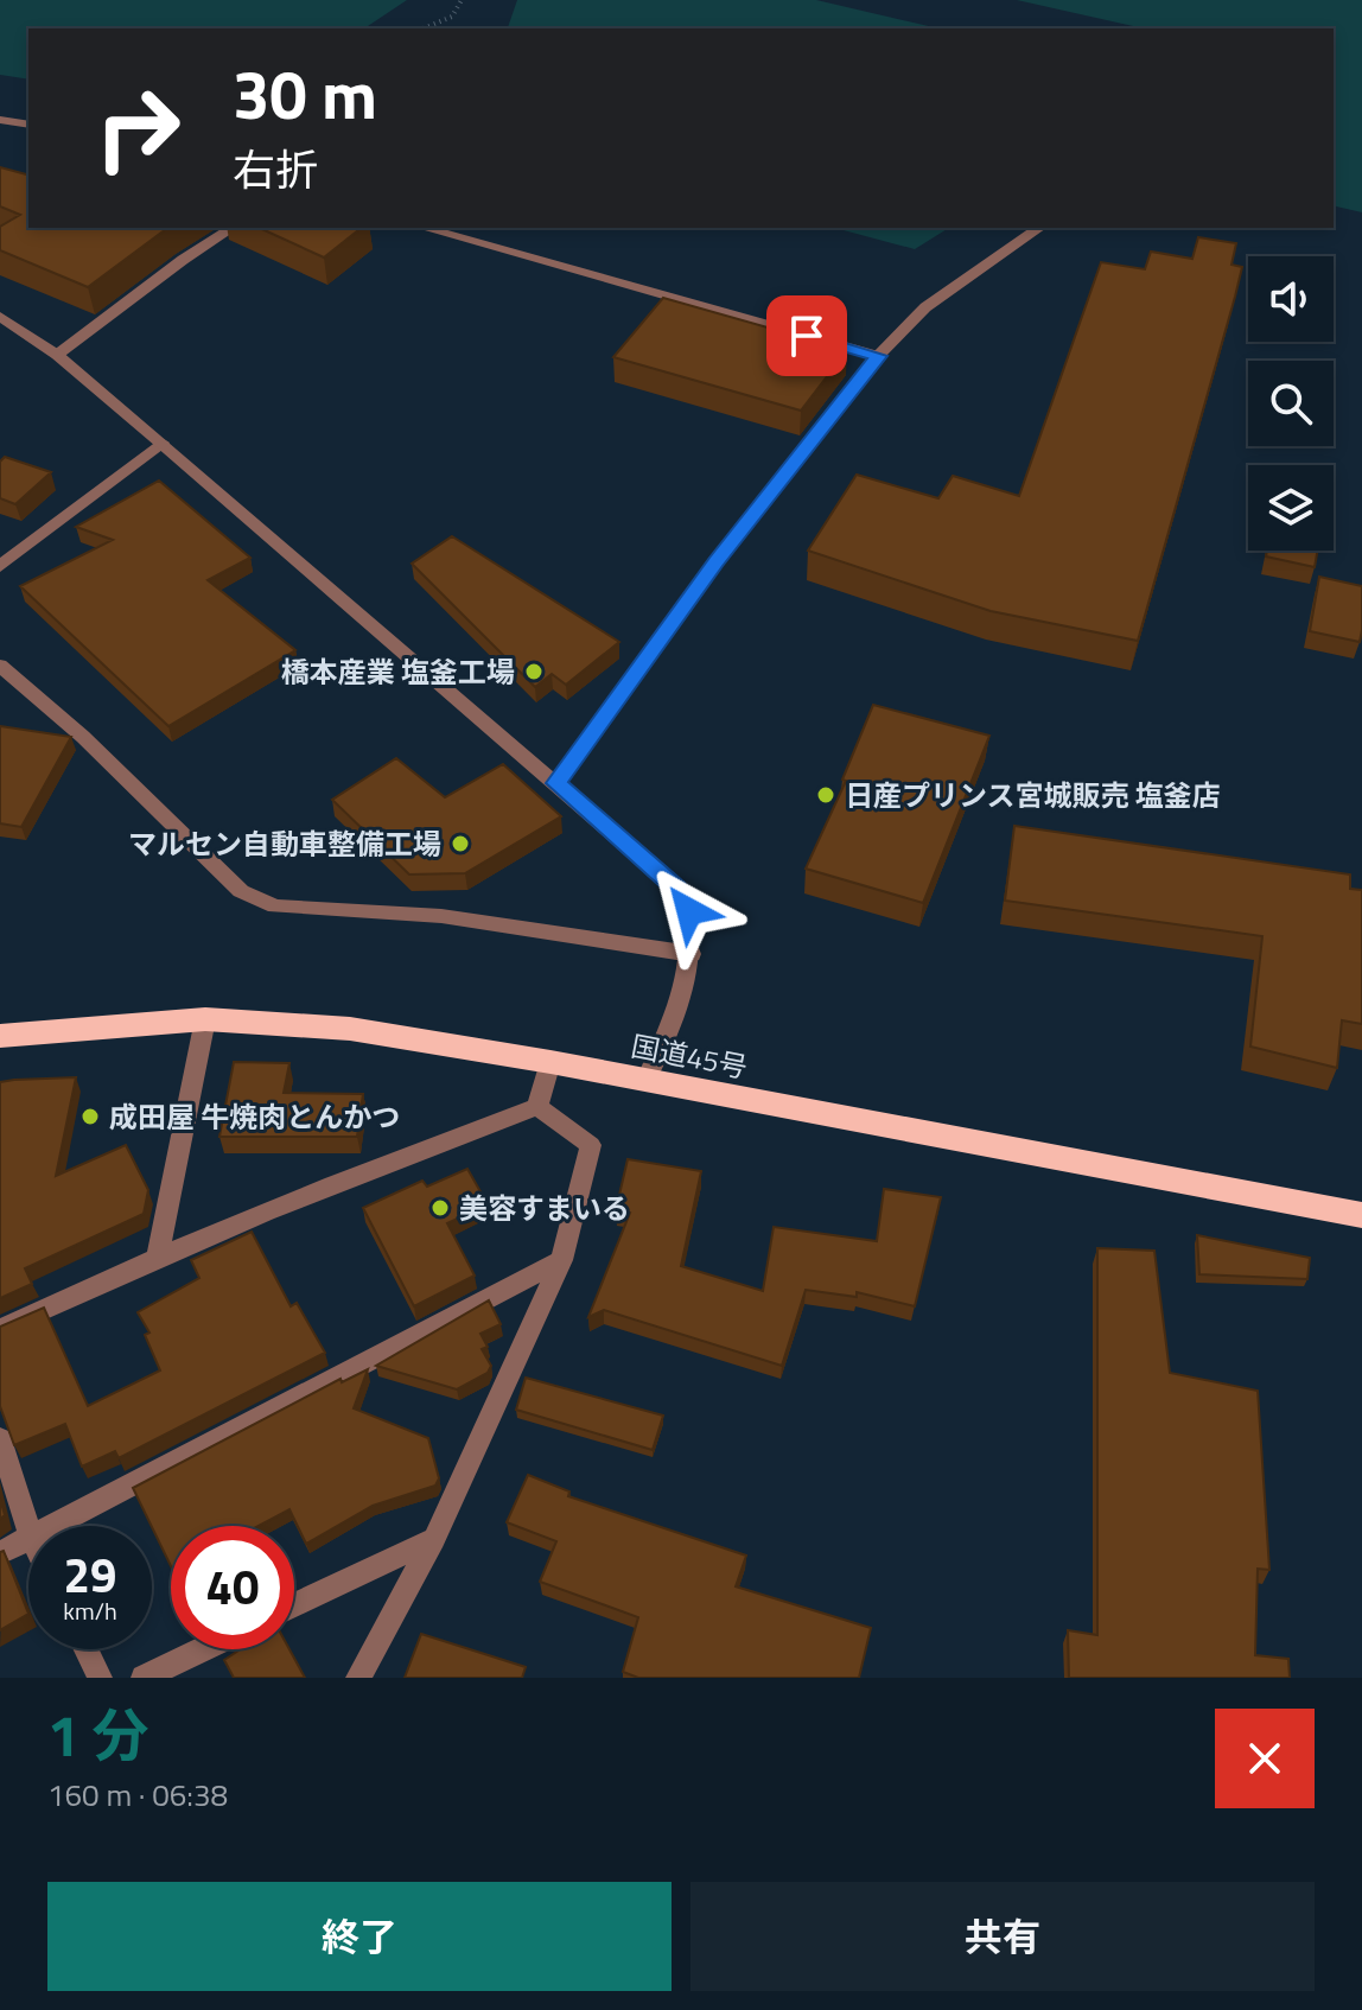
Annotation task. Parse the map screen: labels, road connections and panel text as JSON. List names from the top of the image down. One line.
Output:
{"streets":{"highway":["国道45号"]},"places":["橋本産業 塩釜工場","日産プリンス宮城販売 塩釜店","マルセン自動車整備工場","成田屋 牛焼肉とんかつ","美容すまいる"],"page":{"turn":["30 m","右折"],"speed":"29 km/h","limit":"40","heading":["1 分","160 m · 06:38"],"buttons":["終了","共有"]}}
